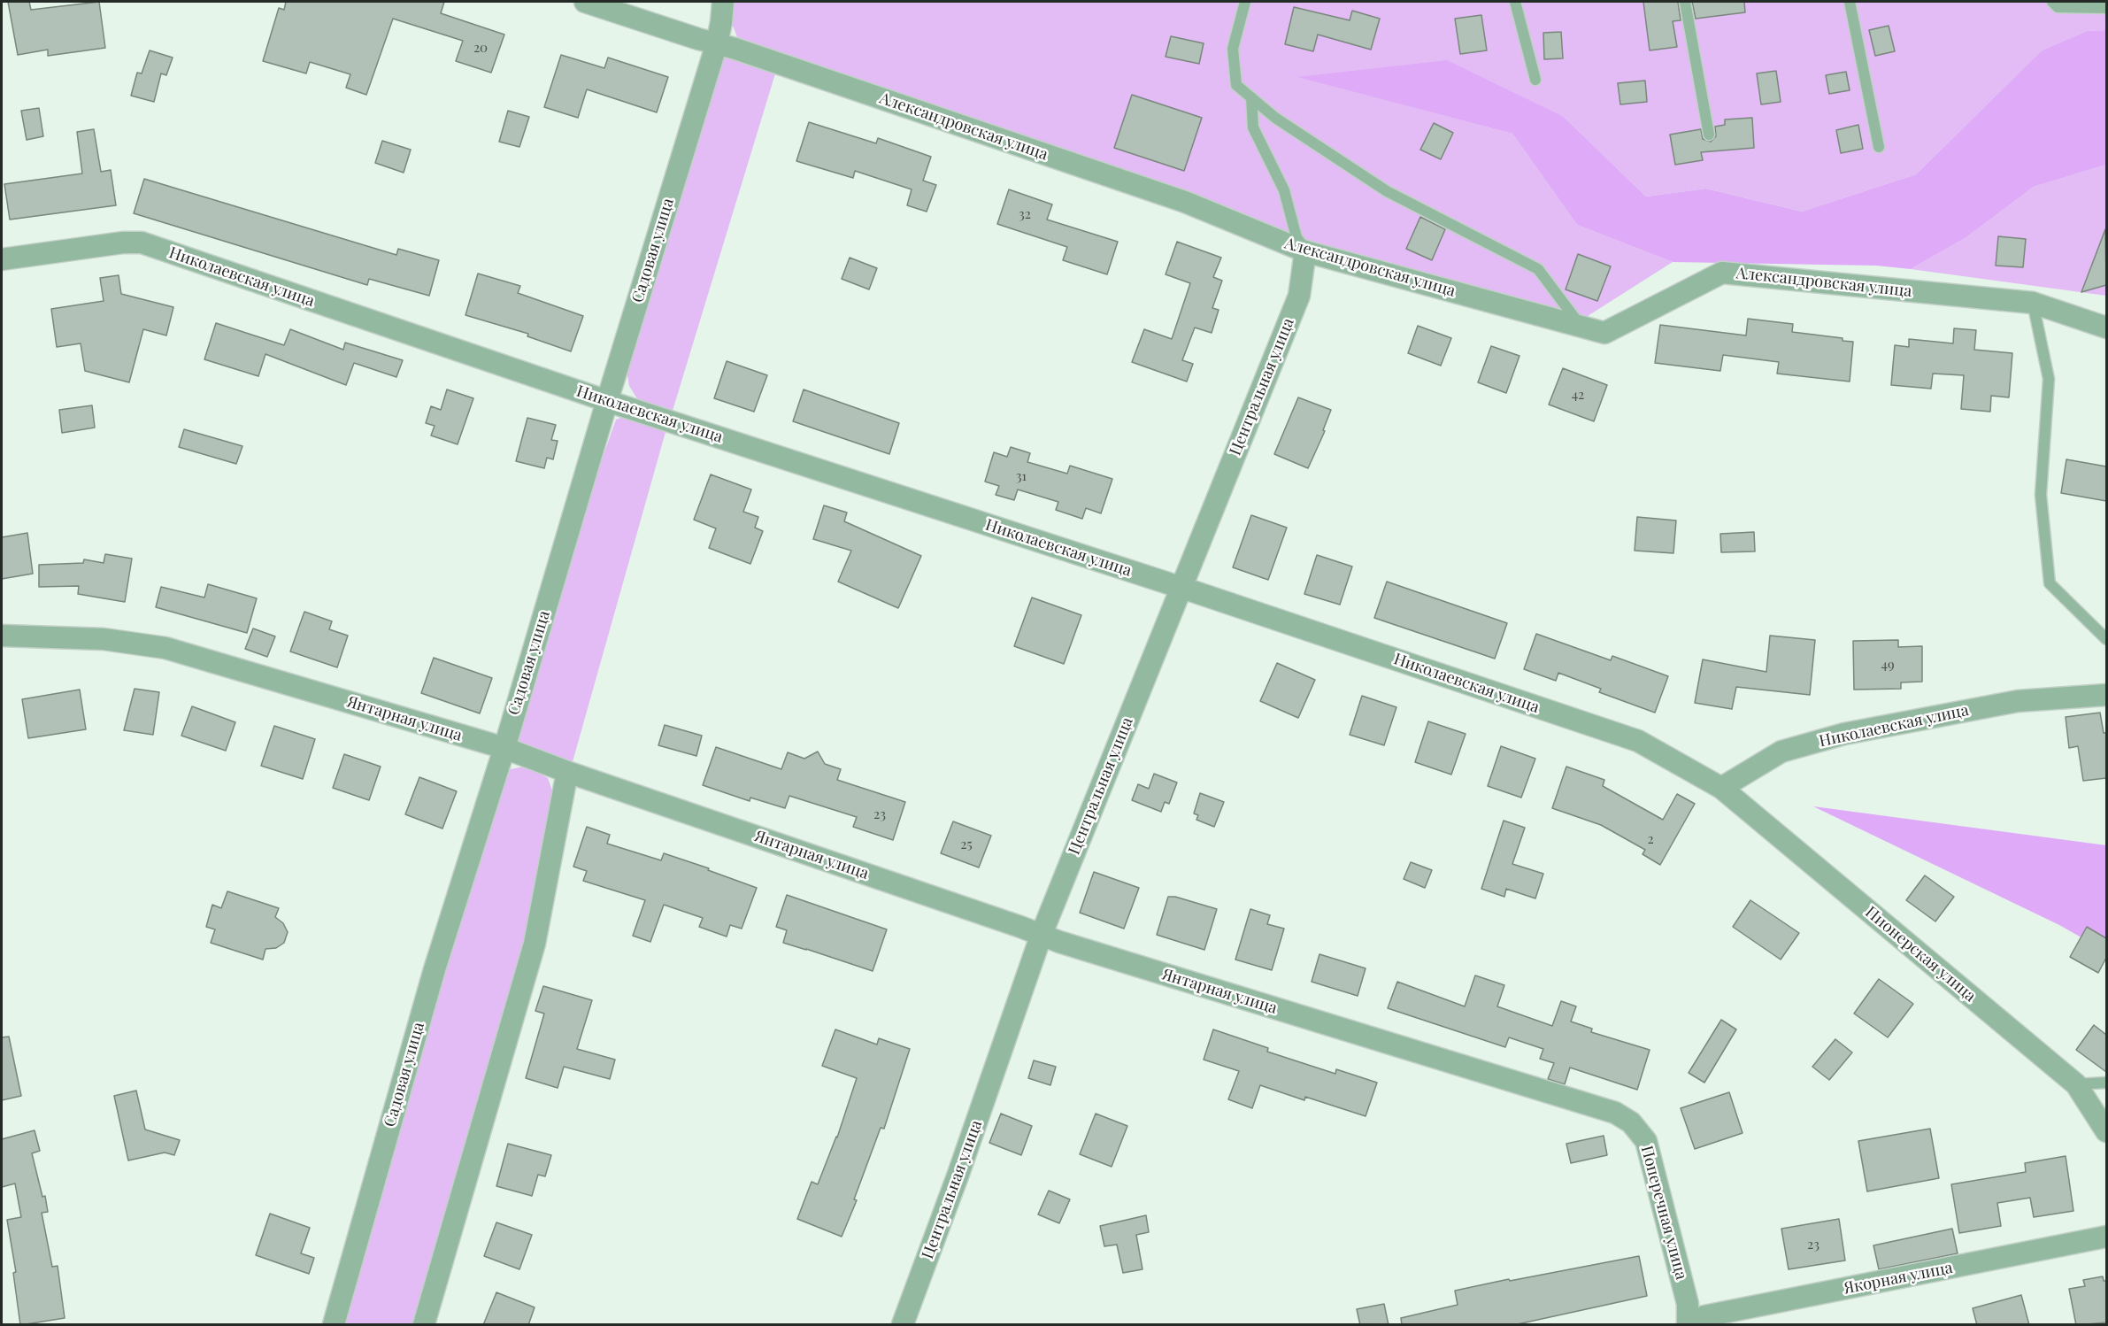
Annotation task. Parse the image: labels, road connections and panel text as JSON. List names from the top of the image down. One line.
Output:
{"streets":{"street":["Александровская улица","Садовая улица","Николаевская улица","Центральная улица","Янтарная улица","Пионерская улица","Поперечная улица","Якорная улица"]},"crossings":[["Александровская улица","Садовая улица"],["Александровская улица","Центральная улица"],["Садовая улица","Николаевская улица"],["Садовая улица","Янтарная улица"],["Николаевская улица","Центральная улица"],["Николаевская улица","Пионерская улица"],["Центральная улица","Янтарная улица"],["Янтарная улица","Поперечная улица"],["Поперечная улица","Якорная улица"]],"house_numbers":["20","32","42","31","49","23","2","25","23"]}
